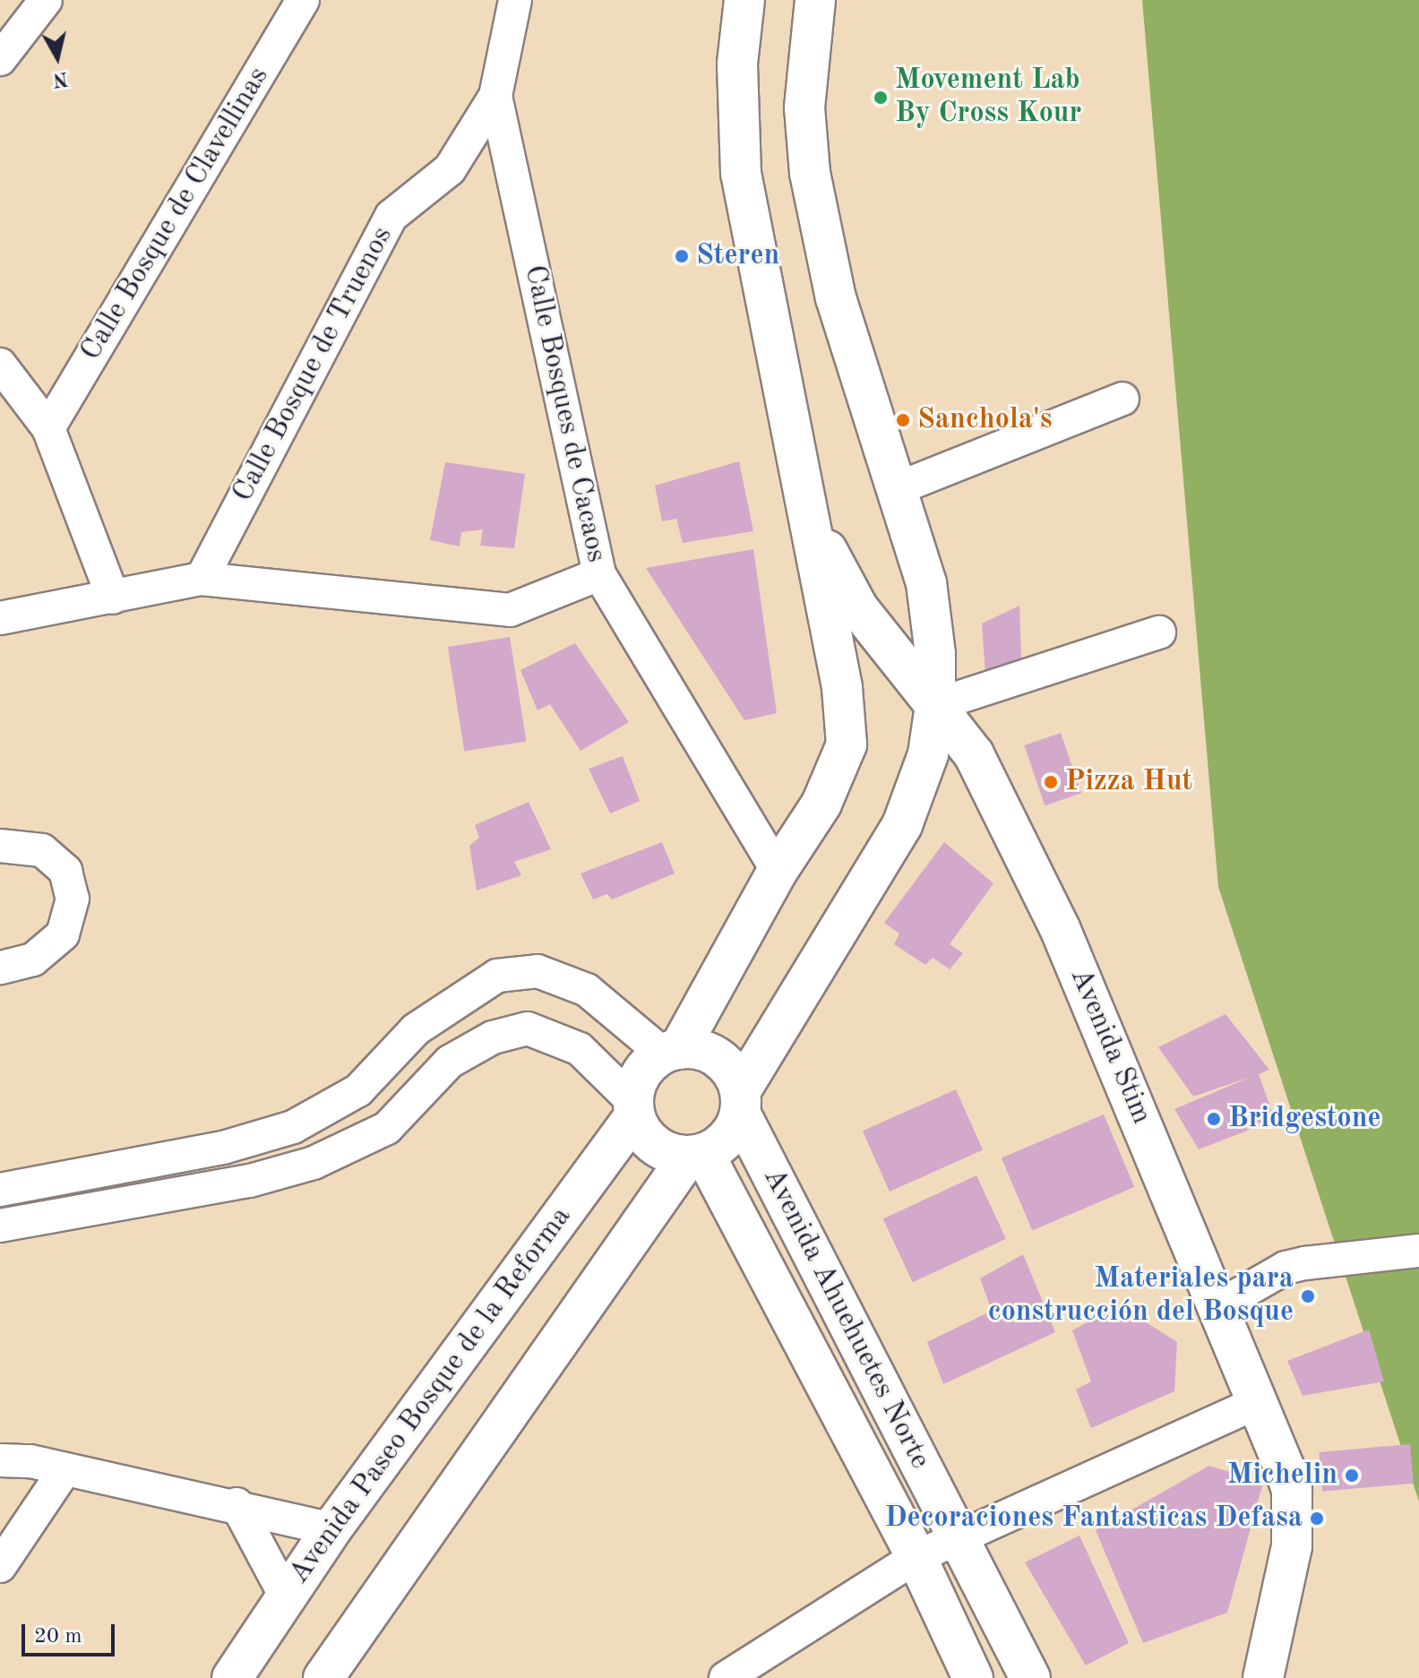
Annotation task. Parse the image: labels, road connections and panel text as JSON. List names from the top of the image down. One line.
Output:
{"streets":{"main road":["Avenida Stim","Avenida Ahuehuetes Norte","Avenida Paseo Bosque de la Reforma"],"street":["Calle Bosque de Clavellinas","Calle Bosque de Truenos","Calle Bosques de Cacaos"]},"crossings":[["Calle Bosque de Truenos","Calle Bosques de Cacaos"],["Avenida Ahuehuetes Norte","Avenida Paseo Bosque de la Reforma"]],"places":["Movement Lab By Cross Kour","Steren","Sanchola's","Pizza Hut","Bridgestone","Materiales para construcción del Bosque","Michelin","Decoraciones Fantasticas Defasa"],"scale_bar":"20 m","north":"bottom"}
